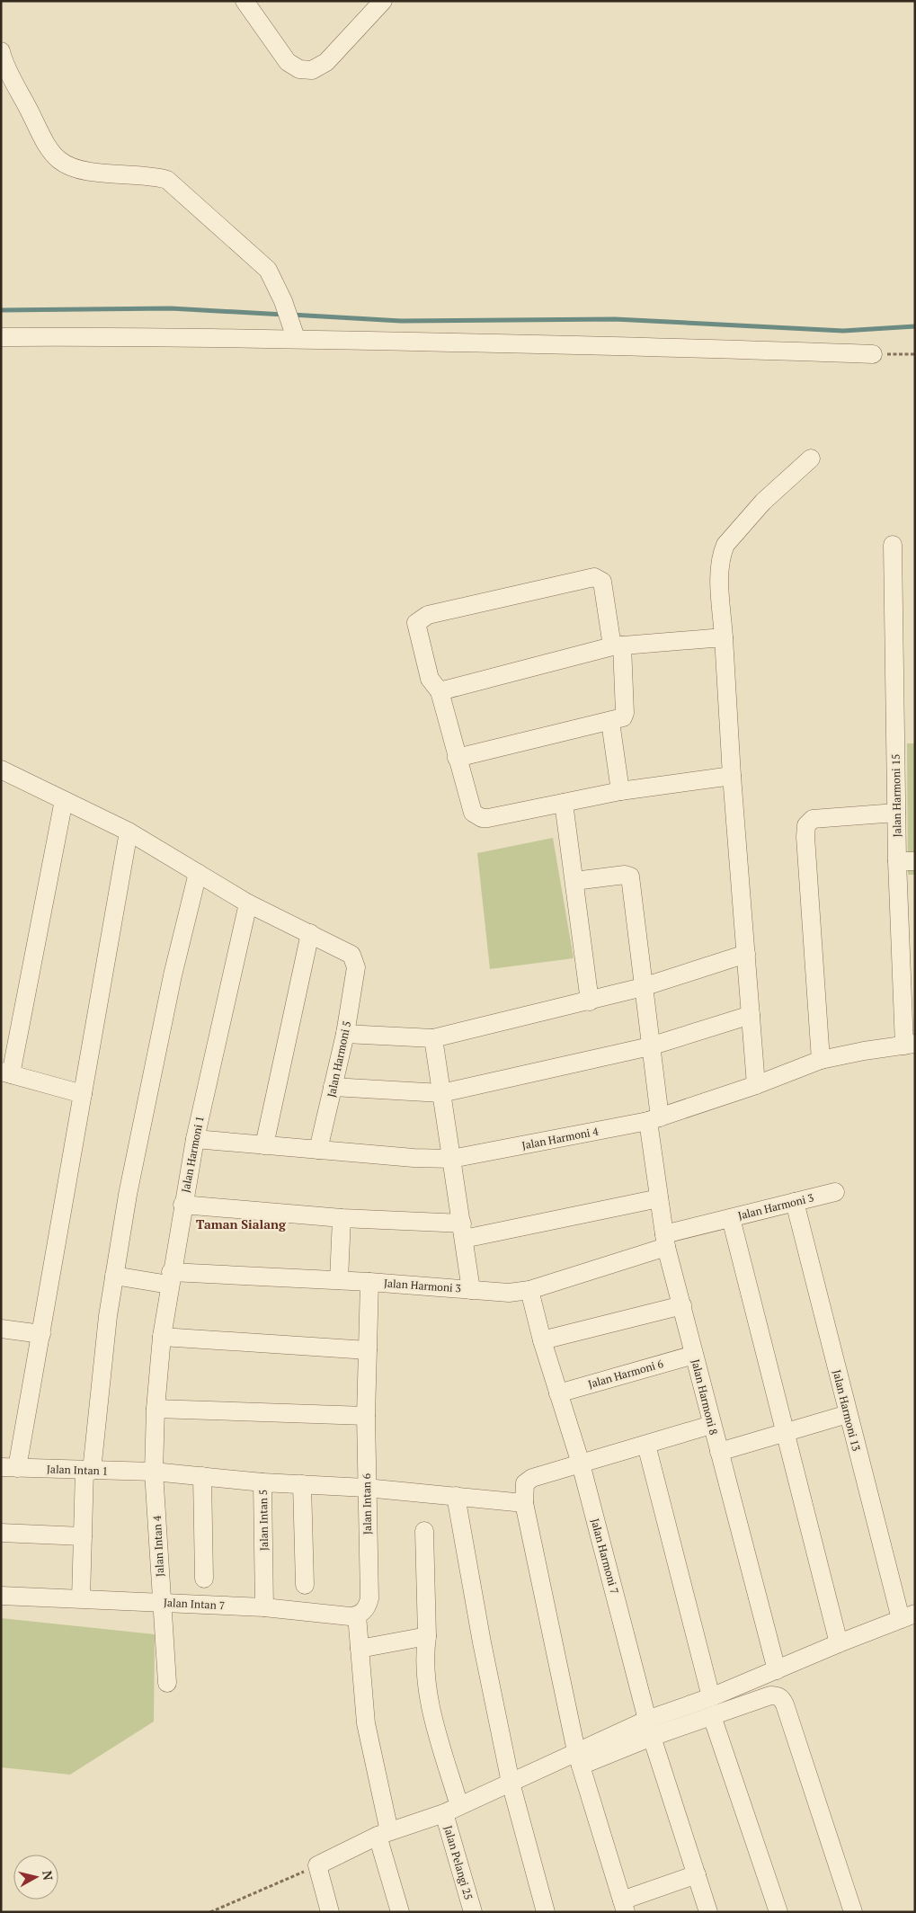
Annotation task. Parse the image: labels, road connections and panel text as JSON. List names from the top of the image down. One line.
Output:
{"streets":{"street":["Jalan Harmoni 15","Jalan Harmoni 5","Jalan Harmoni 4","Jalan Harmoni 1","Jalan Harmoni 3","Jalan Harmoni 6","Jalan Harmoni 8","Jalan Harmoni 13","Jalan Intan 1","Jalan Intan 6","Jalan Intan 5","Jalan Intan 4","Jalan Harmoni 7","Jalan Intan 7","Jalan Pelangi 25"]},"crossings":[["Jalan Harmoni 15","Jalan Harmoni 4"],["Jalan Harmoni 5","Jalan Harmoni 4"],["Jalan Harmoni 4","Jalan Harmoni 1"],["Jalan Harmoni 4","Jalan Harmoni 8"],["Jalan Harmoni 1","Jalan Harmoni 3"],["Jalan Harmoni 1","Jalan Intan 4"],["Jalan Harmoni 3","Jalan Harmoni 8"],["Jalan Harmoni 3","Jalan Harmoni 13"],["Jalan Harmoni 3","Jalan Intan 6"],["Jalan Harmoni 3","Jalan Harmoni 7"],["Jalan Harmoni 6","Jalan Harmoni 8"],["Jalan Harmoni 6","Jalan Harmoni 7"],["Jalan Intan 1","Jalan Intan 5"],["Jalan Intan 1","Jalan Intan 4"],["Jalan Intan 6","Jalan Intan 5"],["Jalan Intan 6","Jalan Intan 7"],["Jalan Intan 5","Jalan Intan 7"],["Jalan Intan 4","Jalan Intan 7"]],"districts":["Taman Sialang"],"north":"right"}
